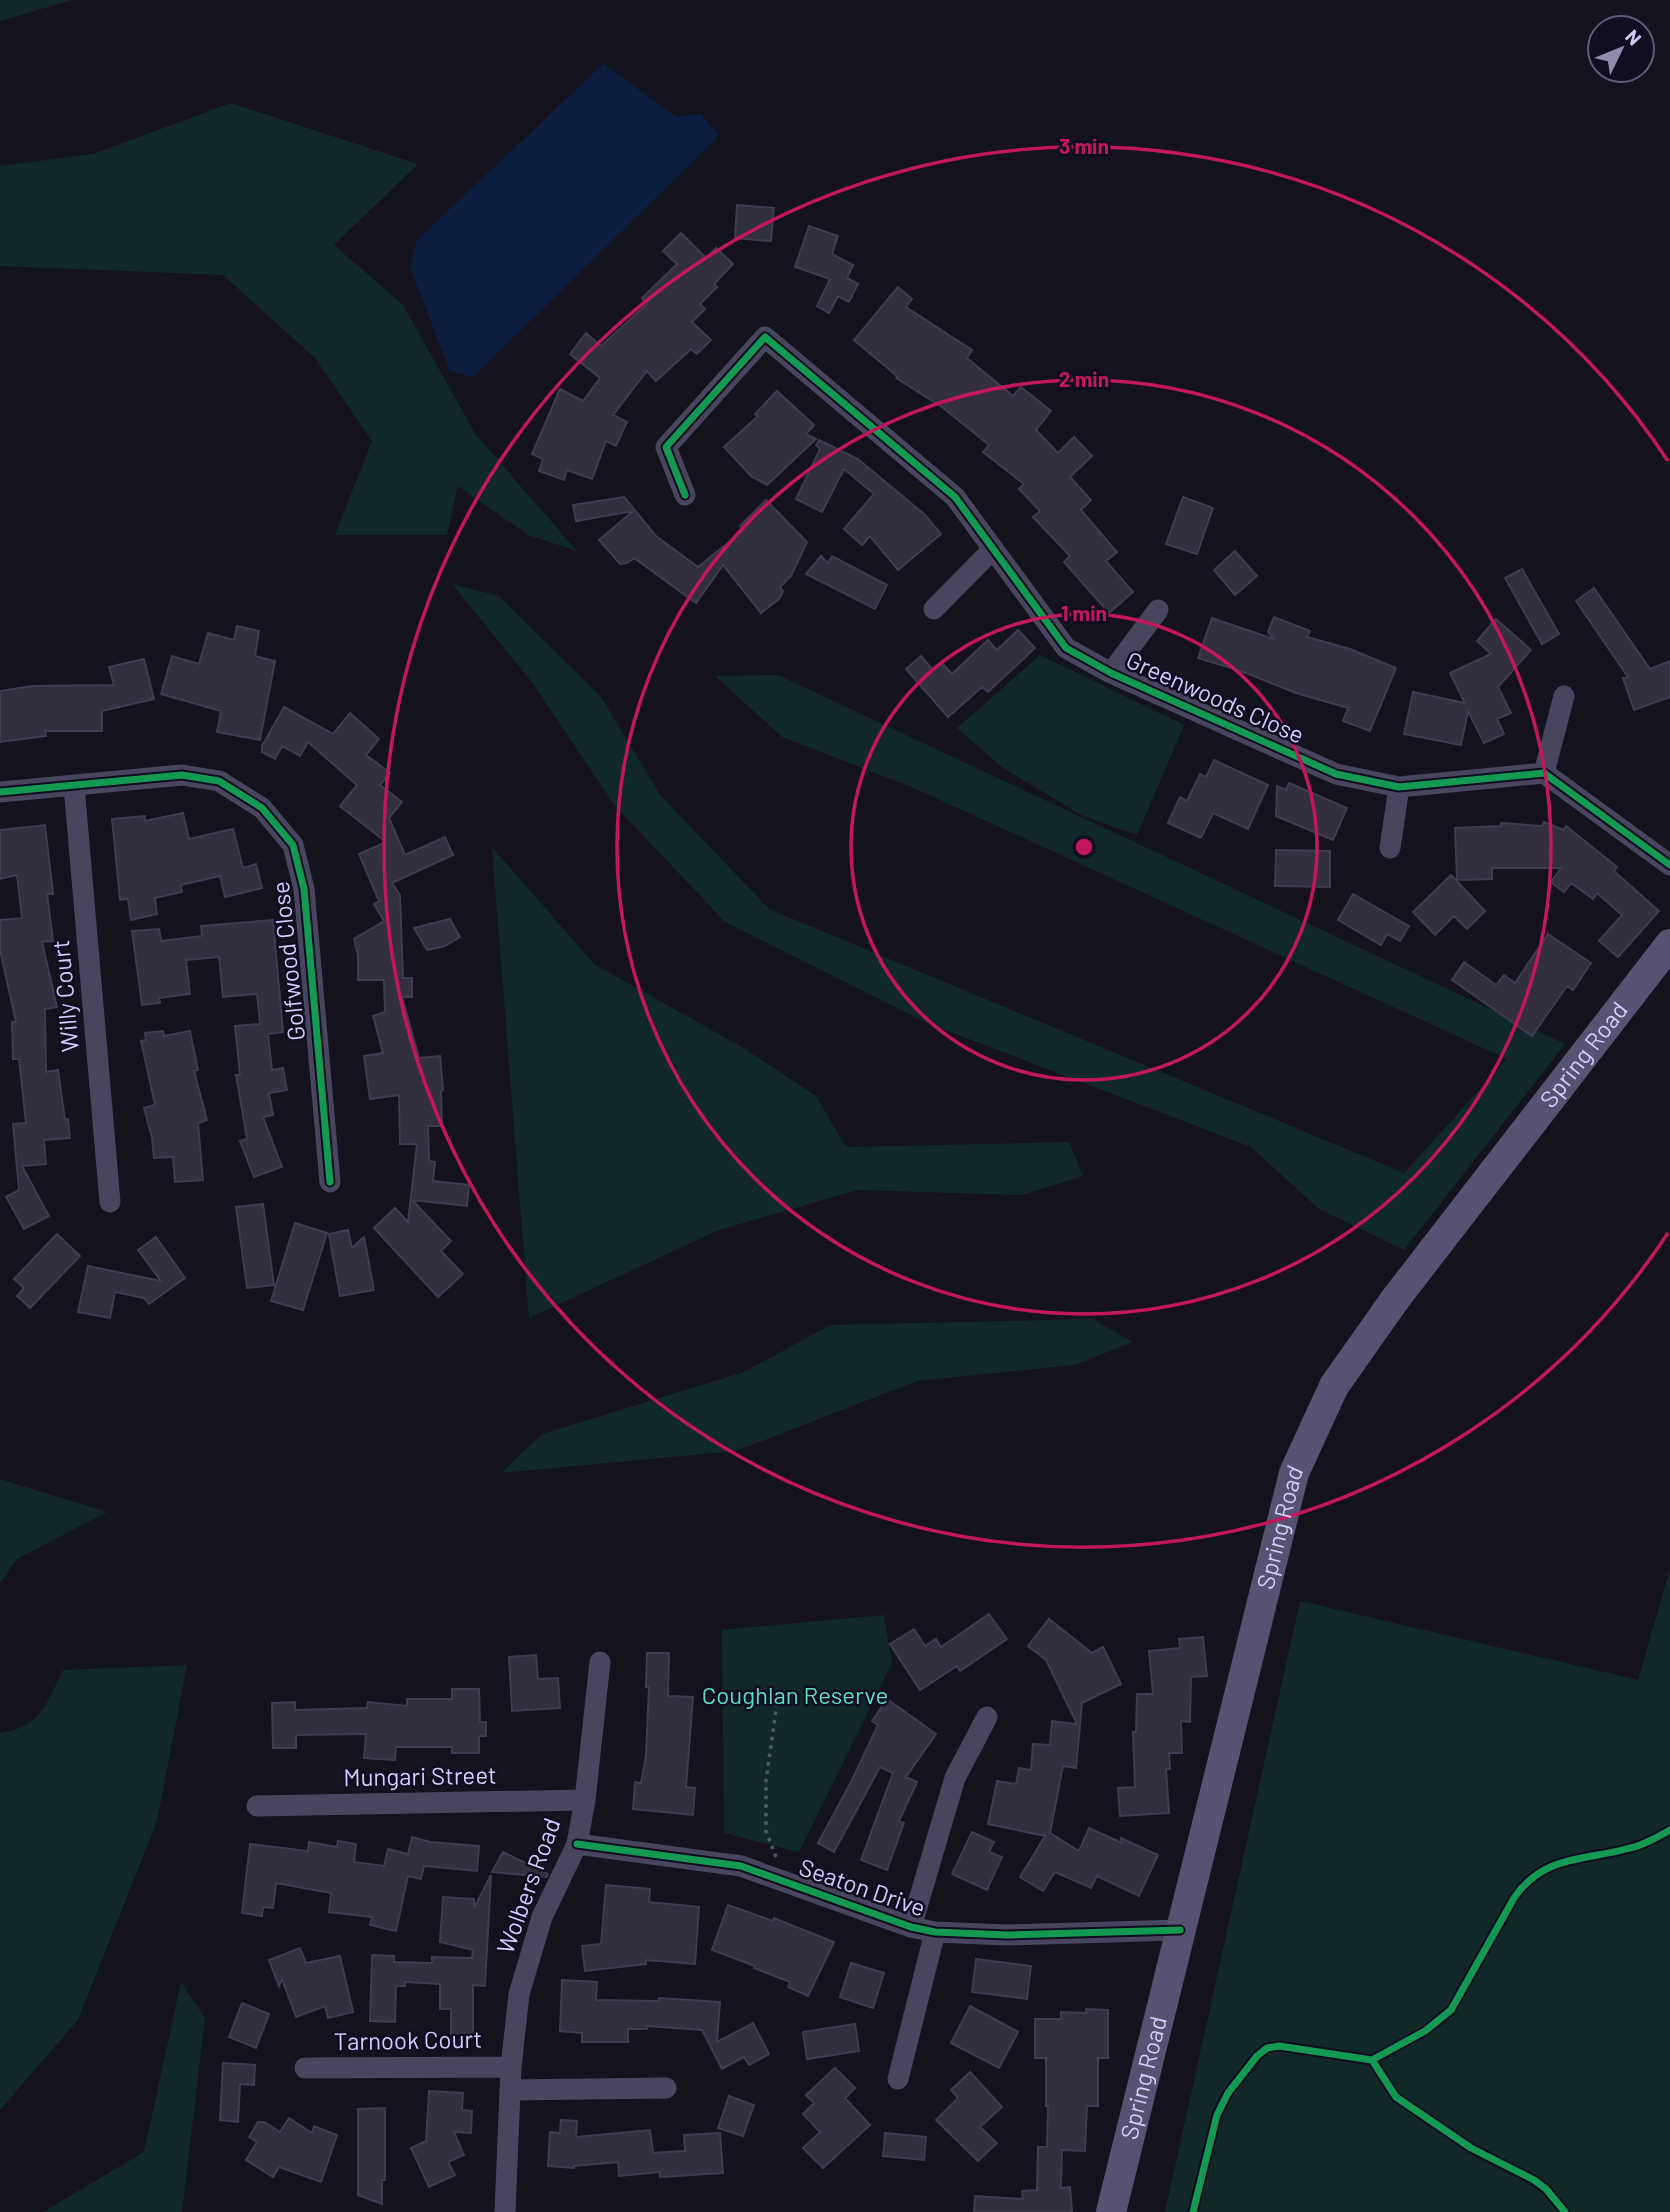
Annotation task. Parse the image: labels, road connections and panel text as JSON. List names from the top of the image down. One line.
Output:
{"streets":{"main road":["Spring Road"],"street":["Greenwoods Close","Golfwood Close","Willy Court","Mungari Street","Wolbers Road","Seaton Drive","Tarnook Court"]},"crossings":[["Golfwood Close","Willy Court"],["Spring Road","Seaton Drive"],["Mungari Street","Wolbers Road"],["Wolbers Road","Seaton Drive"],["Wolbers Road","Tarnook Court"]],"parks":["Coughlan Reserve"],"north":"top right","rings":["3 min","2 min","1 min"]}
